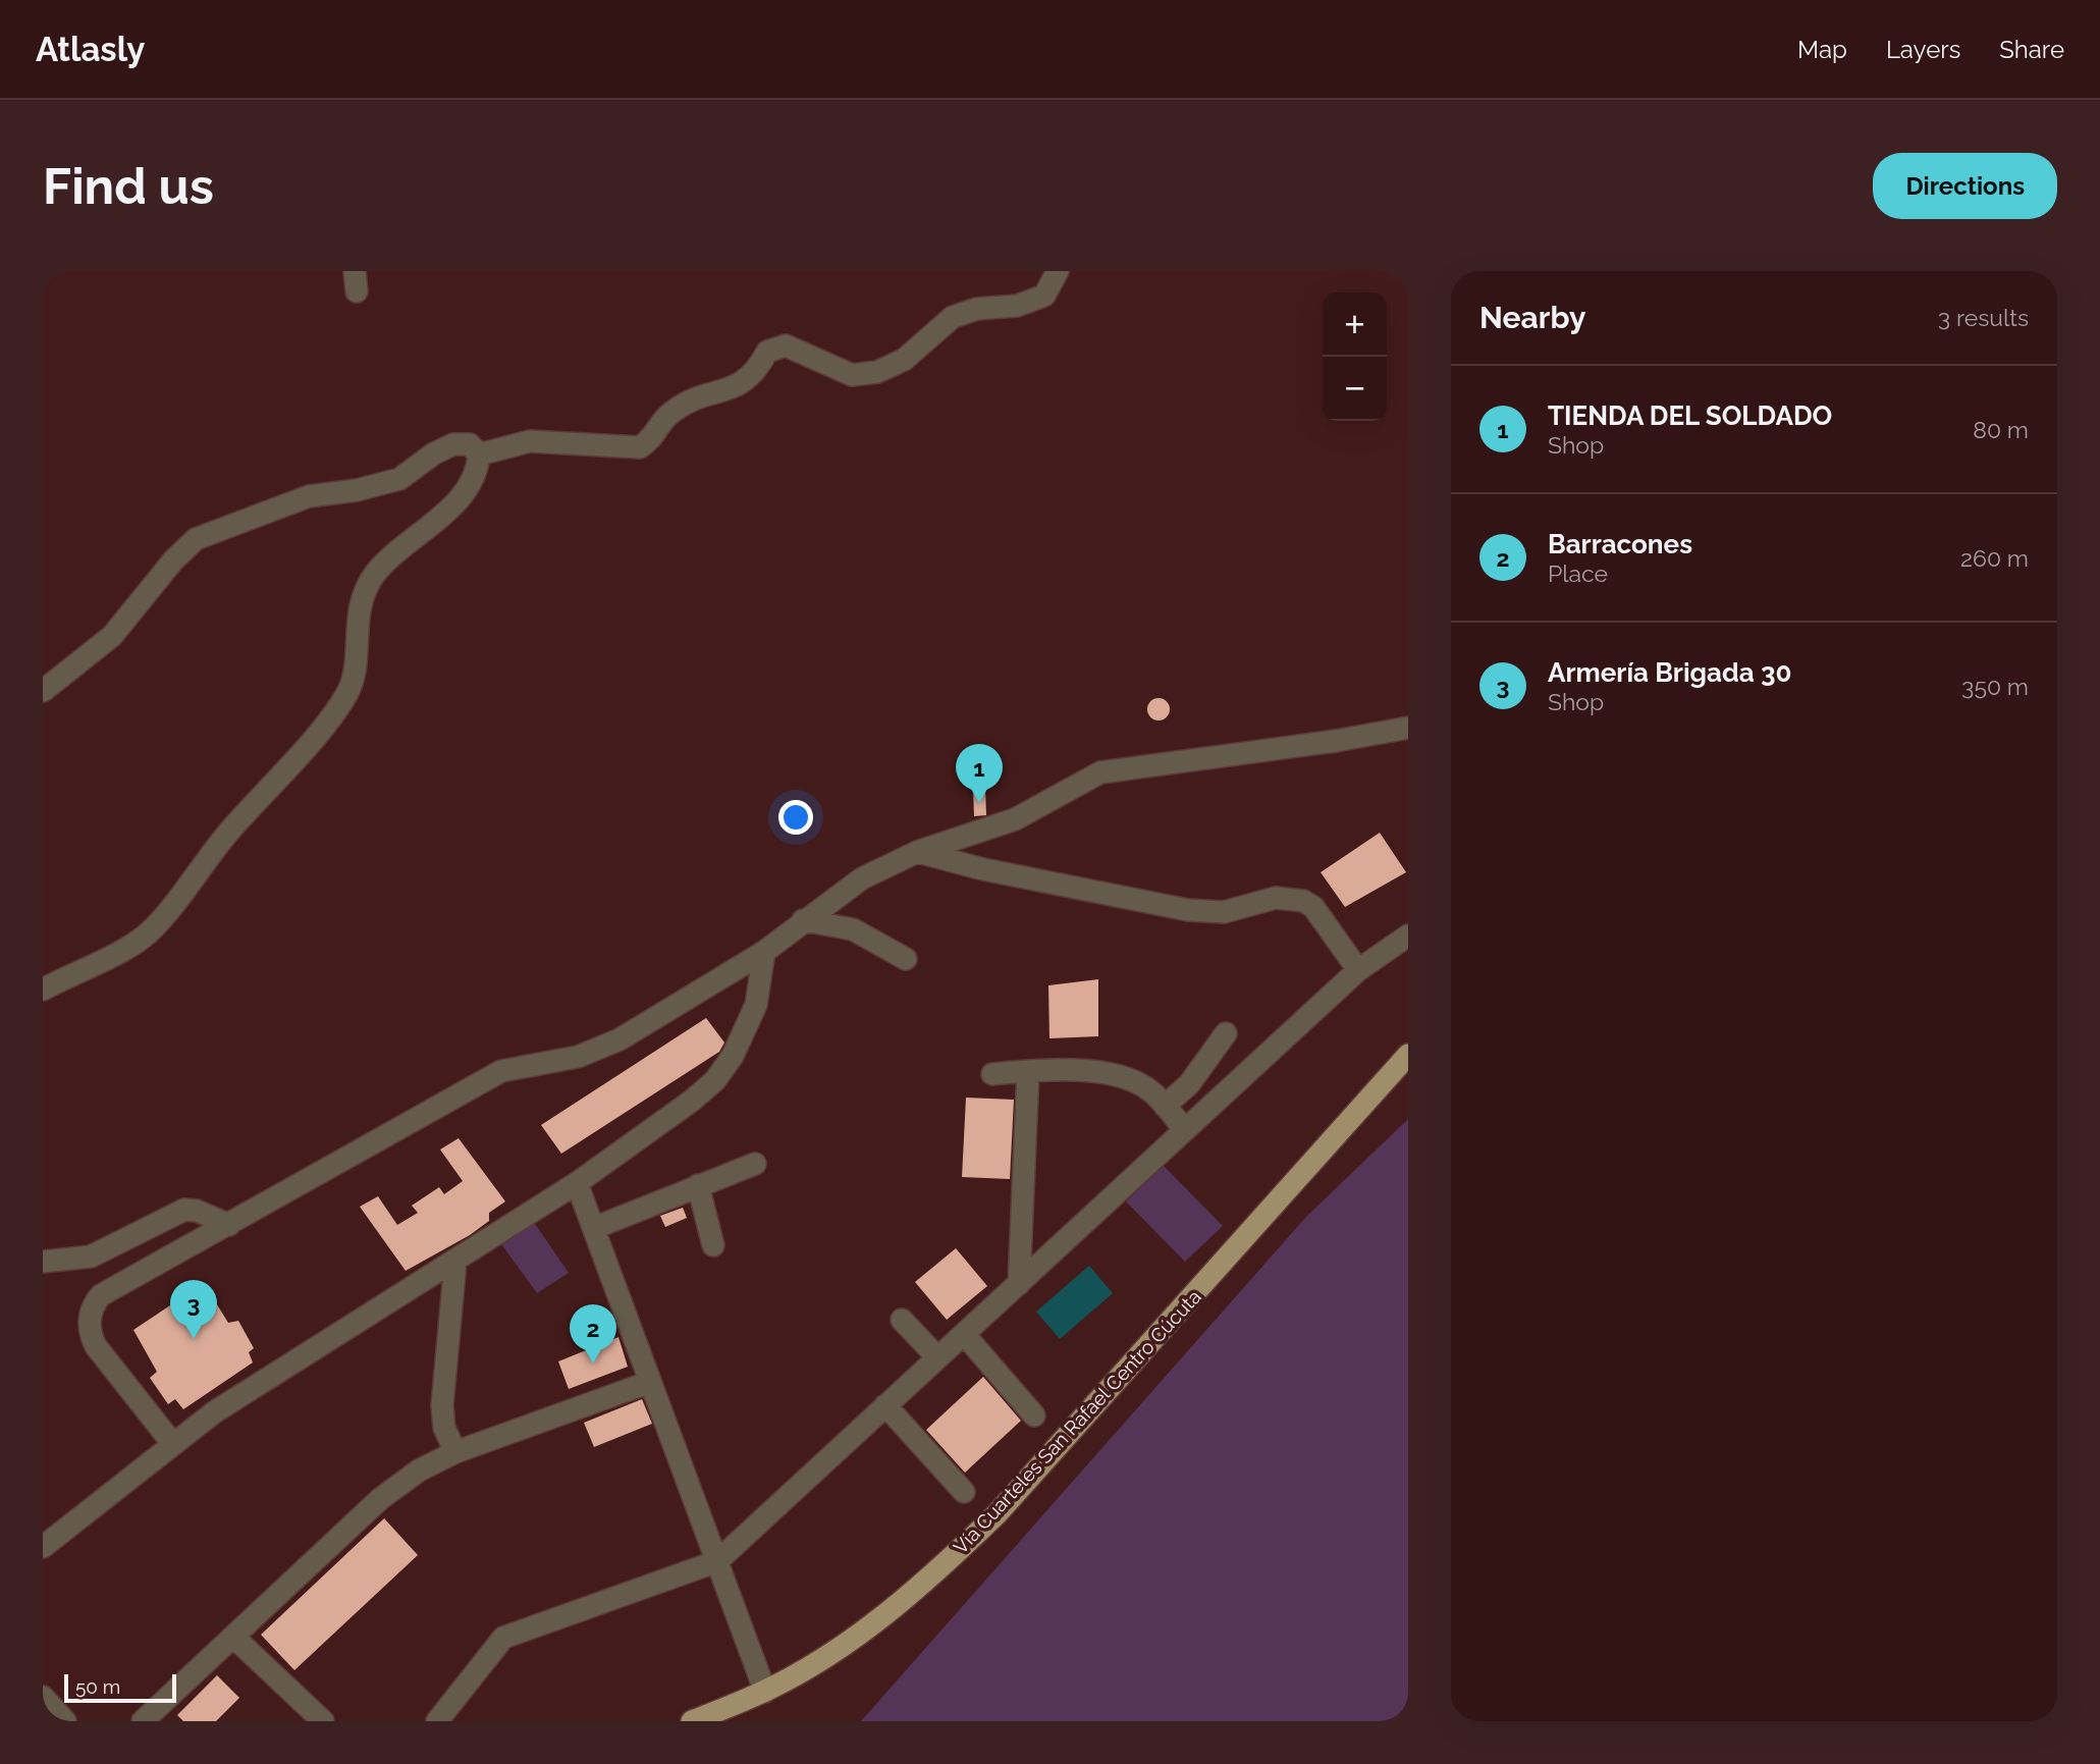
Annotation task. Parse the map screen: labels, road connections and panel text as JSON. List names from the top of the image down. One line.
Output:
{"streets":{"main road":["Vía Cuarteles San Rafael Centro Cúcuta"]},"scale_bar":"50 m","page":{"header":"Atlasly","nav":["Map","Layers","Share"],"buttons":"Directions","title":"Find us","heading":["Nearby","3 results"],"map_buttons":["+","−"],"list":[{"mark":"1","name":"TIENDA DEL SOLDADO","note":"Shop","value":"80 m"},{"mark":"2","name":"Barracones","note":"Place","value":"260 m"},{"mark":"3","name":"Armería Brigada 30","note":"Shop","value":"350 m"}],"pins":["1","3","2"],"scale":"50 m"}}
